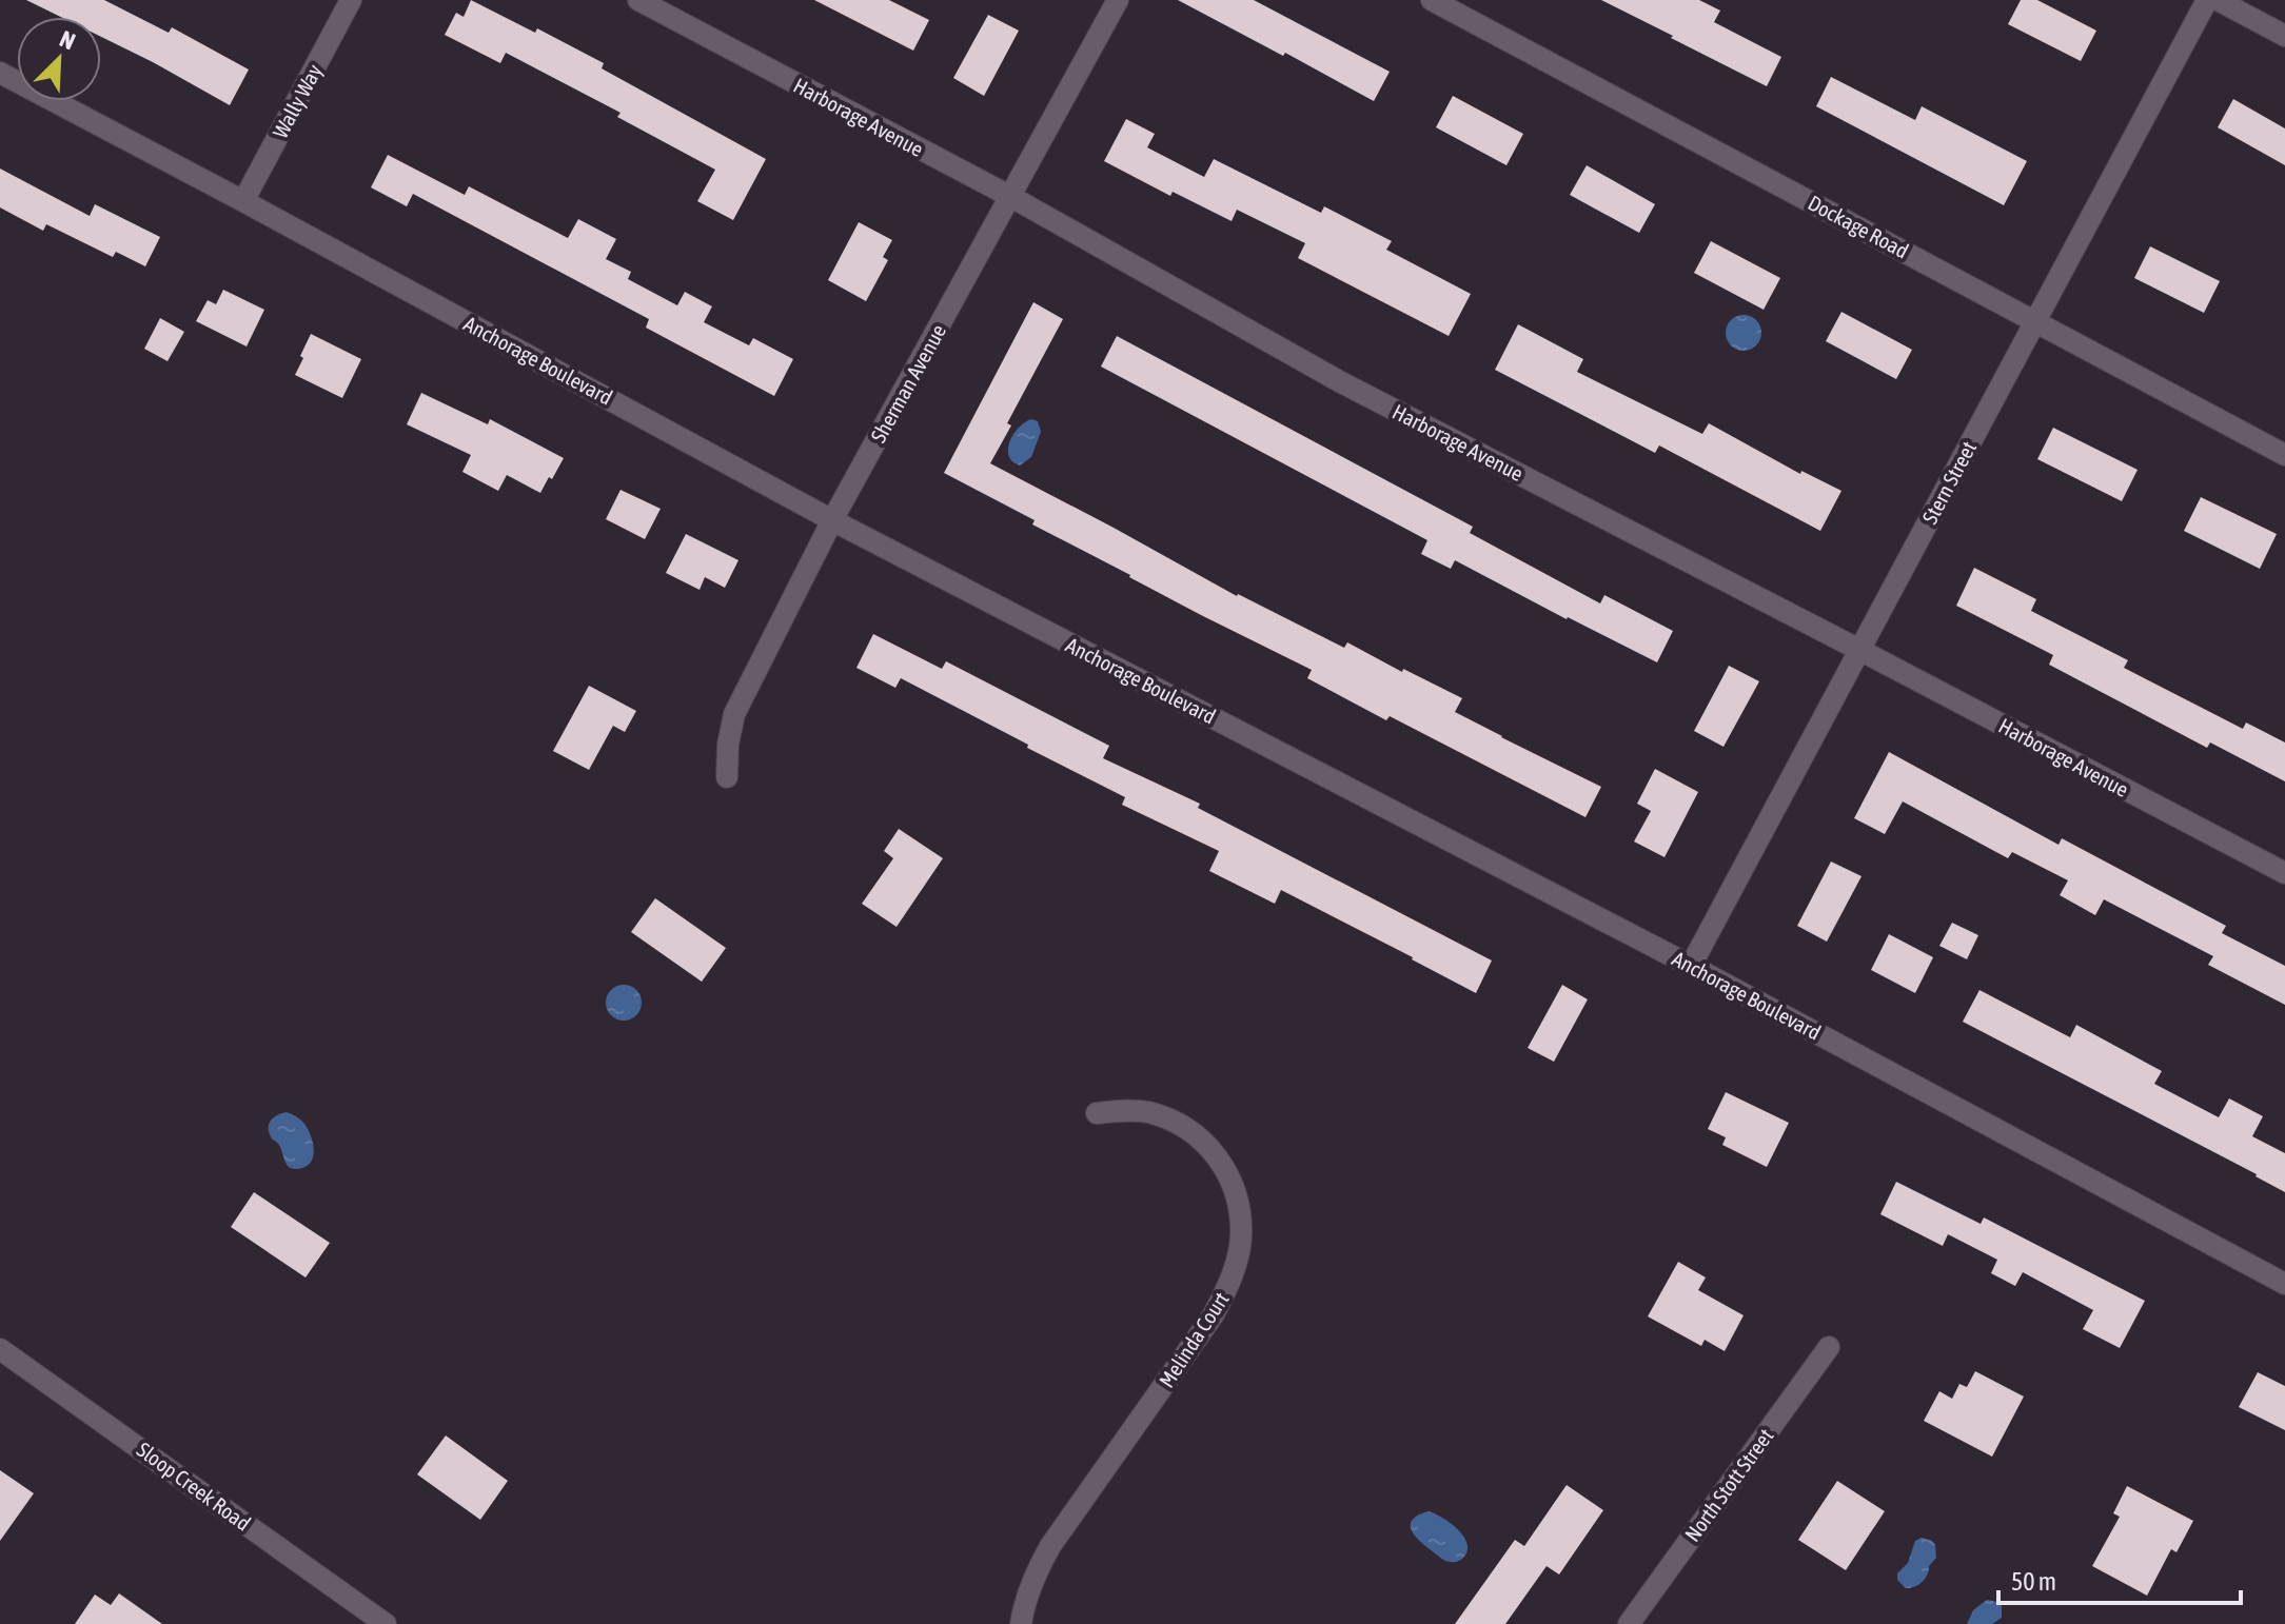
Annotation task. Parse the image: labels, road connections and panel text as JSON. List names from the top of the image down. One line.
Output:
{"streets":{"street":["Wally Way","Harborage Avenue","Dockage Road","Anchorage Boulevard","Sherman Avenue","Stern Street","Melinda Court","North Stott Street","Sloop Creek Road"]},"crossings":[["Wally Way","Anchorage Boulevard"],["Harborage Avenue","Sherman Avenue"],["Harborage Avenue","Stern Street"],["Dockage Road","Stern Street"],["Anchorage Boulevard","Sherman Avenue"],["Anchorage Boulevard","Stern Street"]],"scale_bar":"50 m","north":"top right"}
